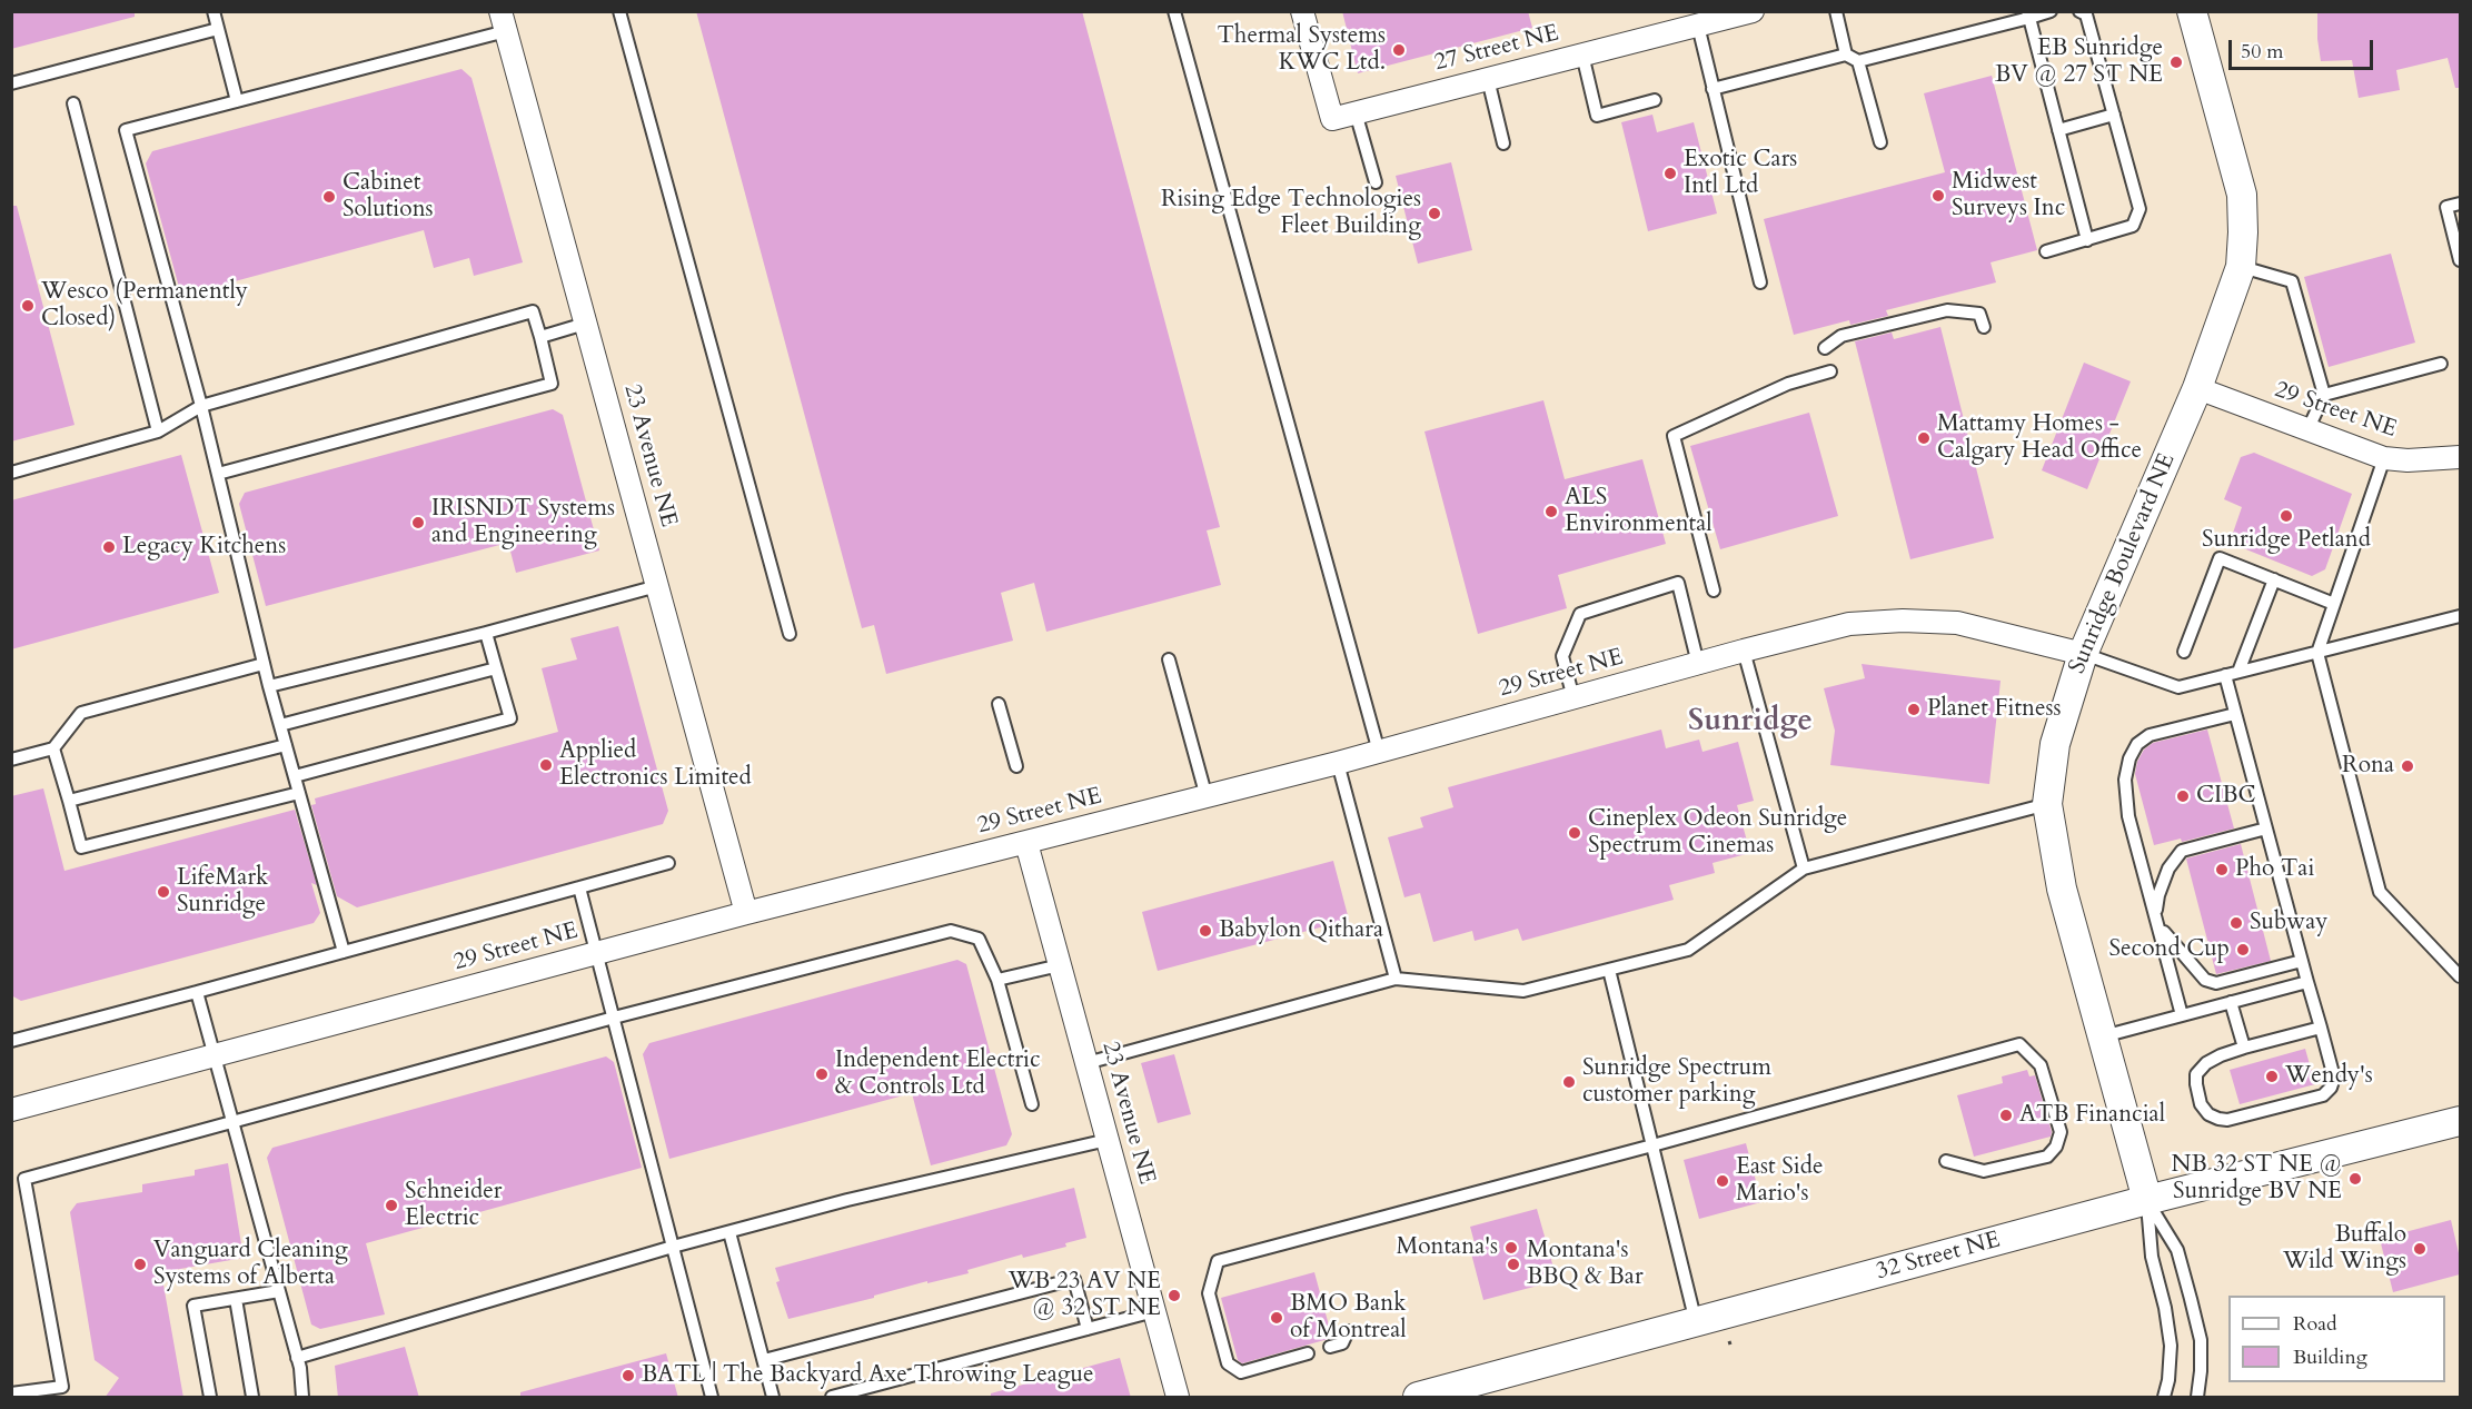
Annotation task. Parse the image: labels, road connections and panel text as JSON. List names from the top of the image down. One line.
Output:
{"streets":{"street":["27 Street NE","29 Street NE","23 Avenue NE","Sunridge Boulevard NE","32 Street NE"]},"crossings":[["29 Street NE","23 Avenue NE"],["29 Street NE","Sunridge Boulevard NE"],["Sunridge Boulevard NE","32 Street NE"]],"districts":["Sunridge"],"places":["Thermal Systems KWC Ltd.","EB Sunridge BV @ 27 ST NE","Exotic Cars Intl Ltd","Midwest Surveys Inc","Cabinet Solutions","Rising Edge Technologies Fleet Building","Wesco (Permanently Closed)","Mattamy Homes - Calgary Head Office","ALS Environmental","Sunridge Petland","IRISNDT Systems and Engineering","Legacy Kitchens","Planet Fitness","Applied Electronics Limited","Rona","CIBC","Cineplex Odeon Sunridge Spectrum Cinemas","Pho Tai","LifeMark Sunridge","Subway","Babylon Qithara","Second Cup","Independent Electric & Controls Ltd","Wendy's","Sunridge Spectrum customer parking","ATB Financial","NB 32 ST NE @ Sunridge BV NE","East Side Mario's","Schneider Electric","Montana's","Buffalo Wild Wings","Vanguard Cleaning Systems of Alberta","Montana's BBQ & Bar","WB 23 AV NE @ 32 ST NE","BMO Bank of Montreal","BATL | The Backyard Axe Throwing League"],"legend":["Road","Building"],"scale_bar":"50 m"}
